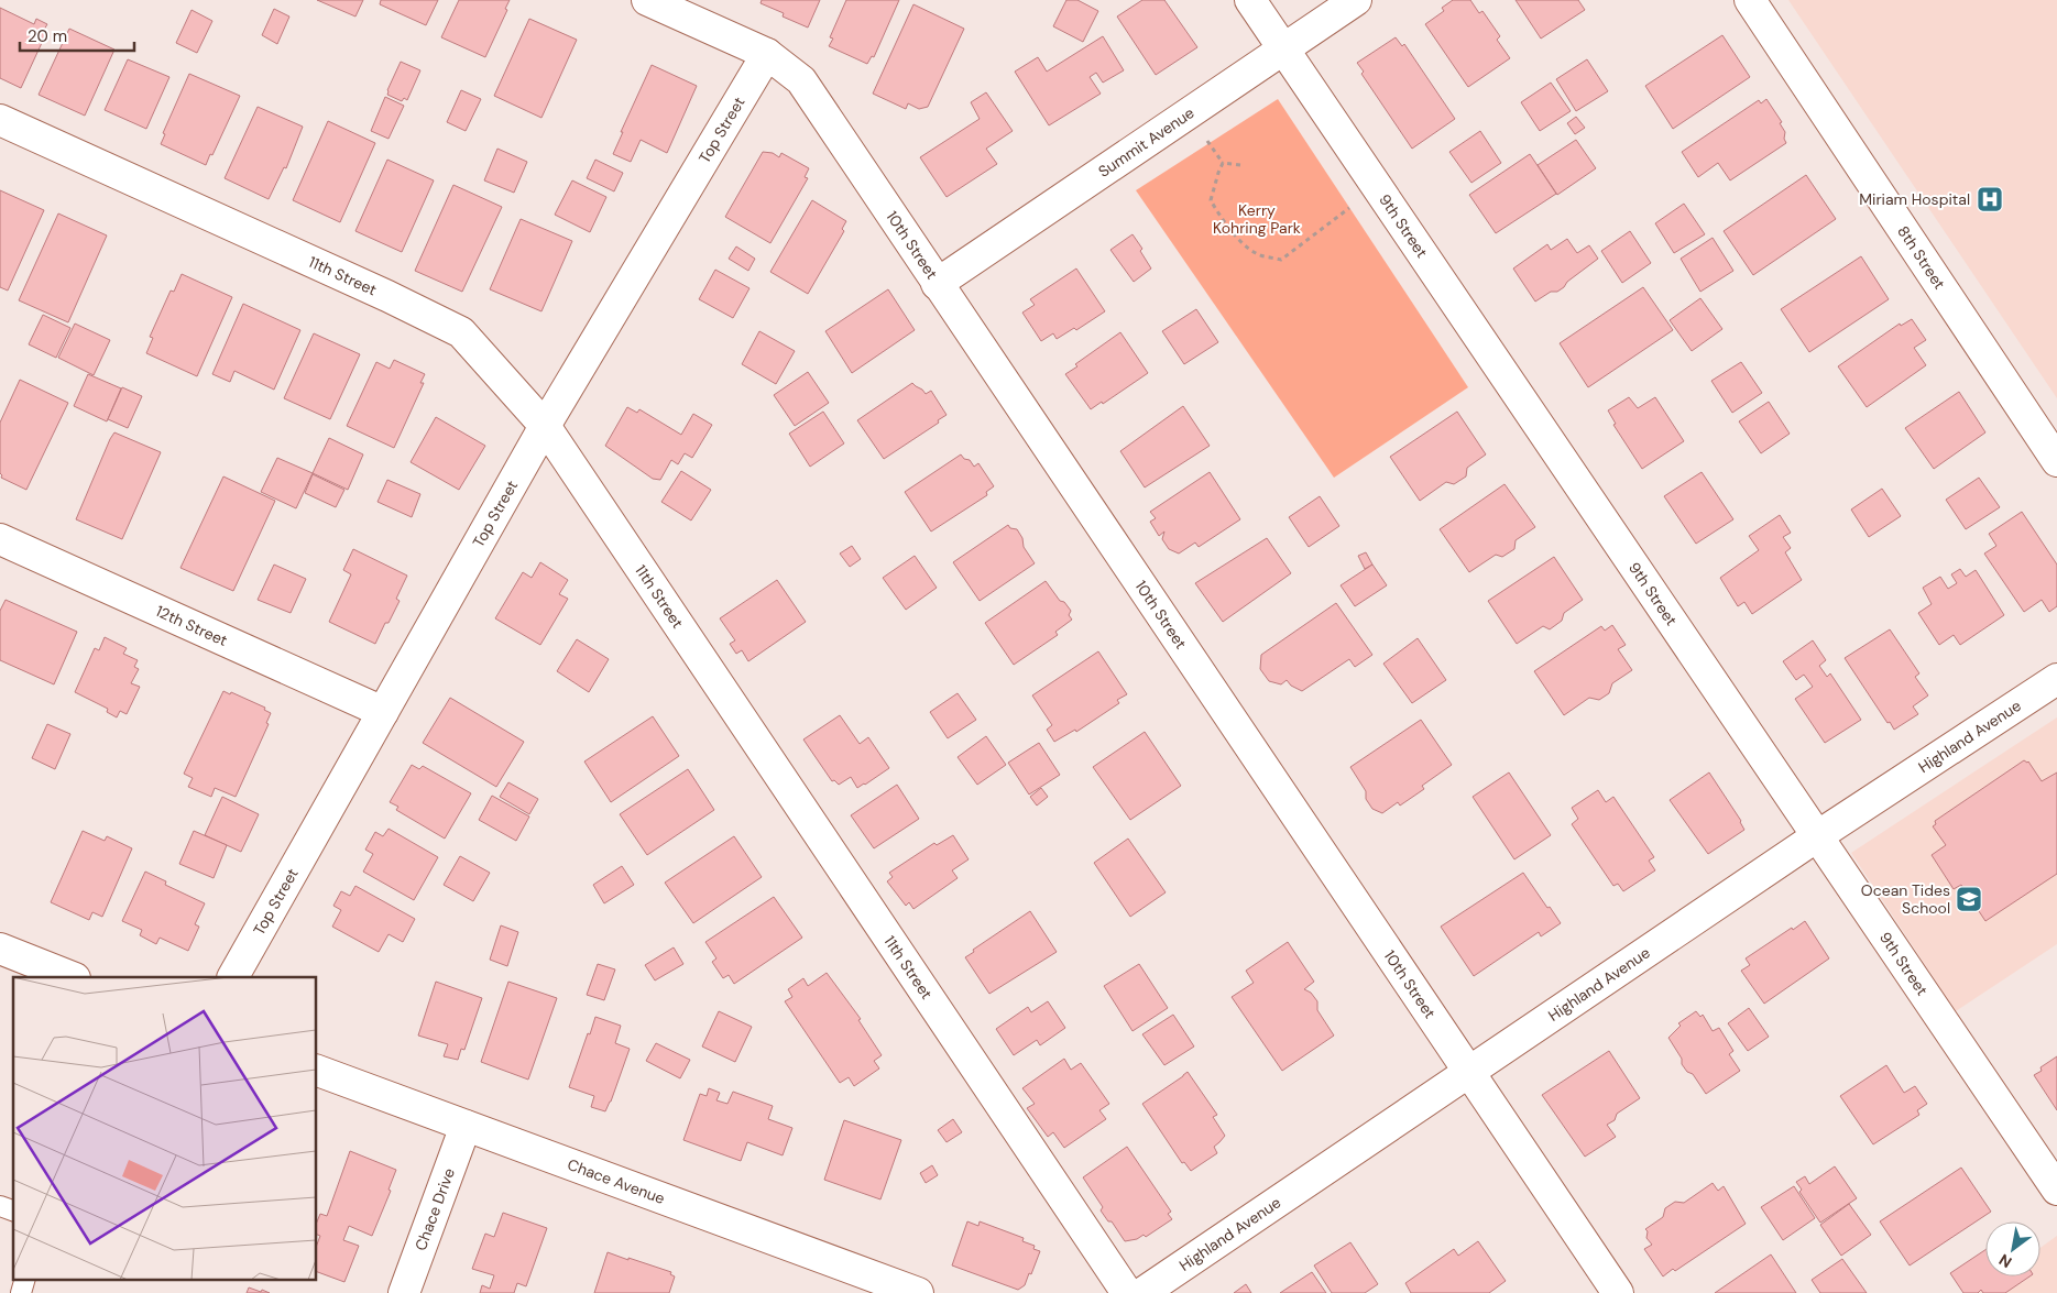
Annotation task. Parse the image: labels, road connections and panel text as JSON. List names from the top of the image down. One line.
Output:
{"streets":{"street":["Top Street","Summit Avenue","9th Street","10th Street","8th Street","11th Street","12th Street","Highland Avenue","Chace Avenue","Chace Drive"]},"crossings":[["Top Street","10th Street"],["Top Street","11th Street"],["Top Street","12th Street"],["Summit Avenue","9th Street"],["Summit Avenue","10th Street"],["9th Street","Highland Avenue"],["10th Street","Highland Avenue"],["Chace Avenue","Chace Drive"]],"parks":["Kerry Kohring Park"],"places":{"hospital":["Miriam Hospital"],"school or university":["Ocean Tides School"]},"scale_bar":"20 m","north":"bottom left"}
